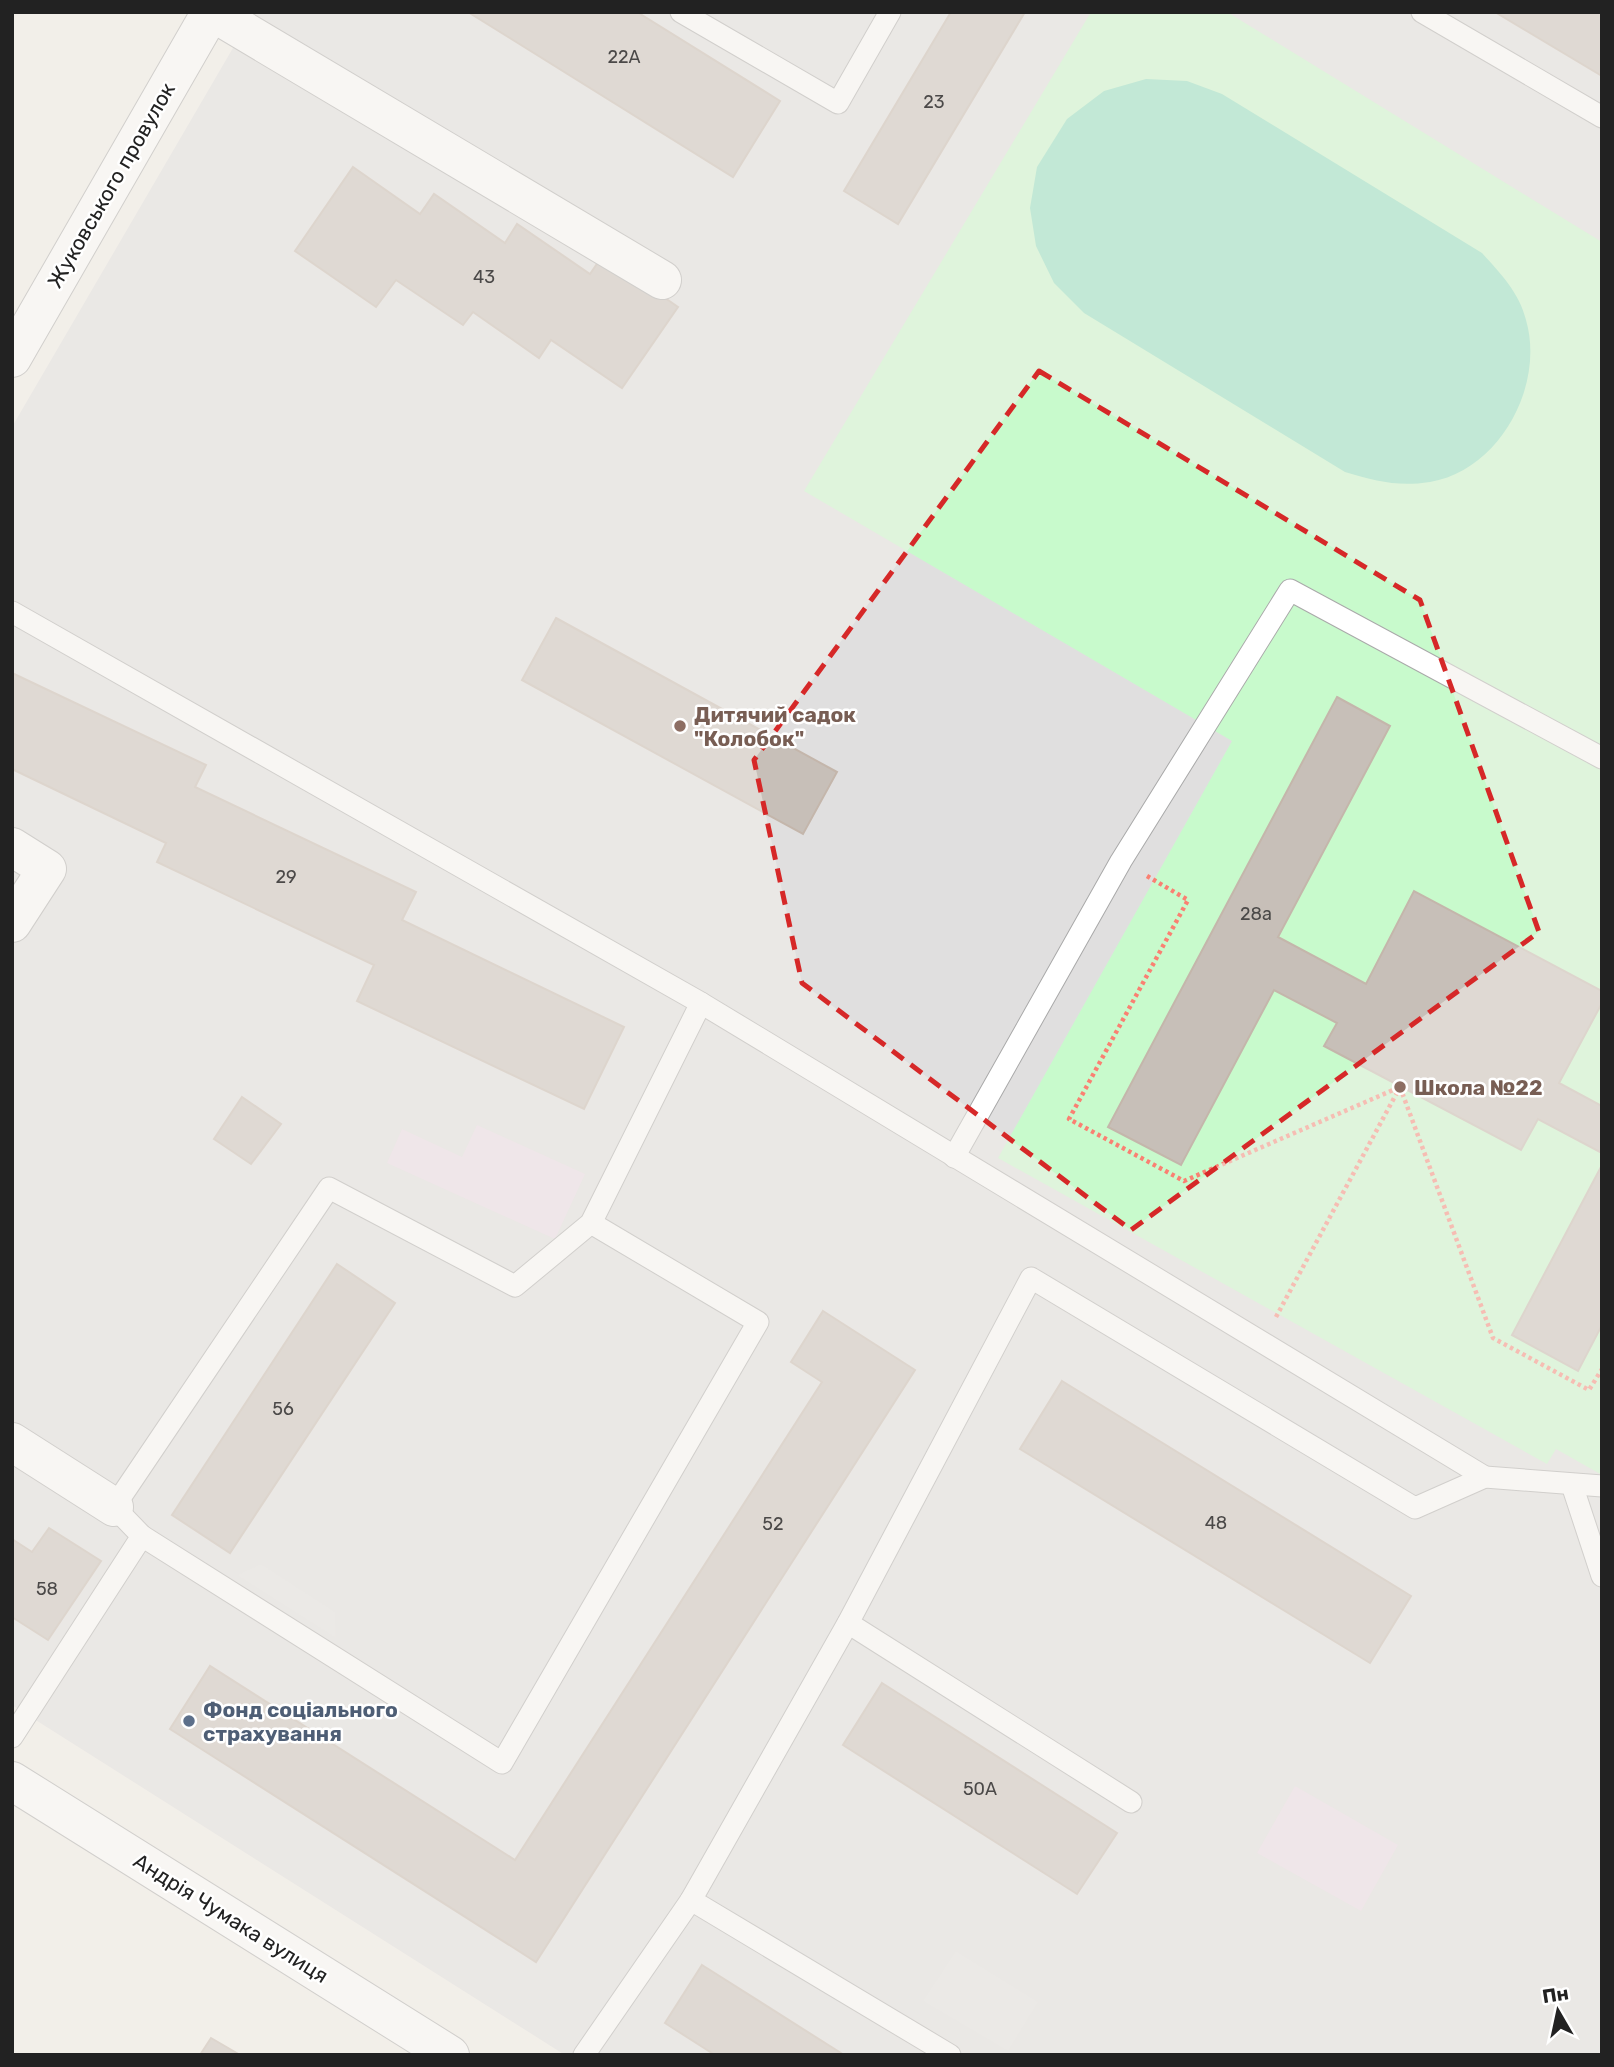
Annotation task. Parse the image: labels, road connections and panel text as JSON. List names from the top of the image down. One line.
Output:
{"streets":{"street":["Жуковського провулок","Андрія Чумака вулиця"]},"places":["Дитячий садок \"Колобок\"","Школа №22","Фонд соціального страхування"],"house_numbers":["22А","23","43","29","28а","56","48","52","58","50А"],"north":"top"}
